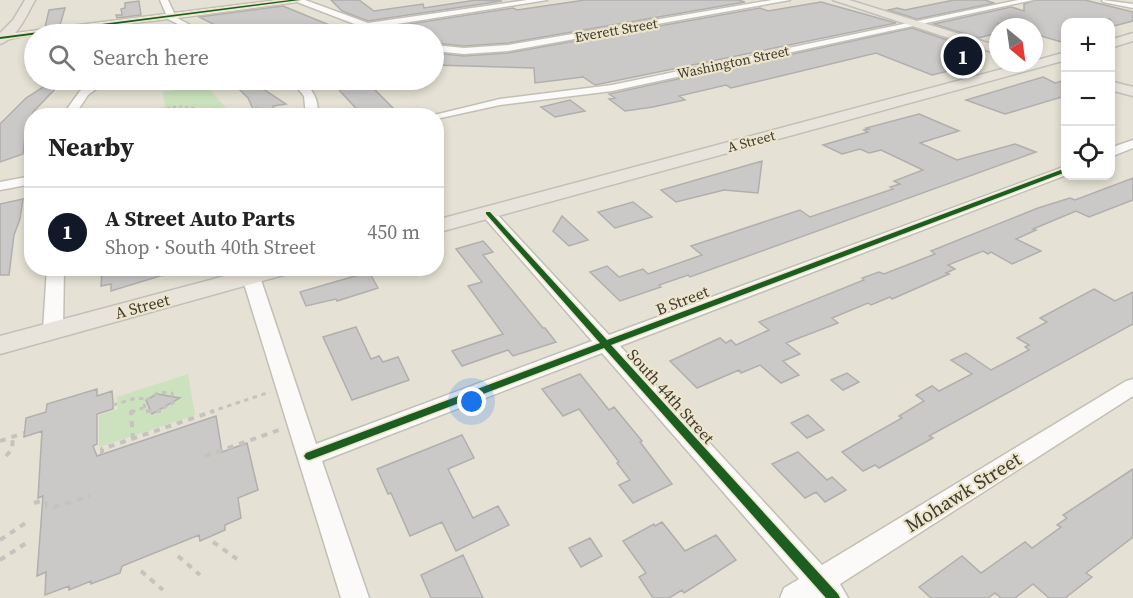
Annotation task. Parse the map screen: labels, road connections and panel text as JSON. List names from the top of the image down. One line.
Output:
{"streets":{"main road":["A Street"],"street":["Everett Street","Washington Street","B Street","South 44th Street","Mohawk Street"]},"crossings":[["A Street","South 44th Street"],["B Street","South 44th Street"],["South 44th Street","Mohawk Street"]],"north":"bottom right","page":{"map_buttons":["+","−"],"search":"Search here","pins":"1","heading":"Nearby","list":[{"mark":"1","name":"A Street Auto Parts","note":"Shop · South 40th Street","value":"450 m"}]}}
